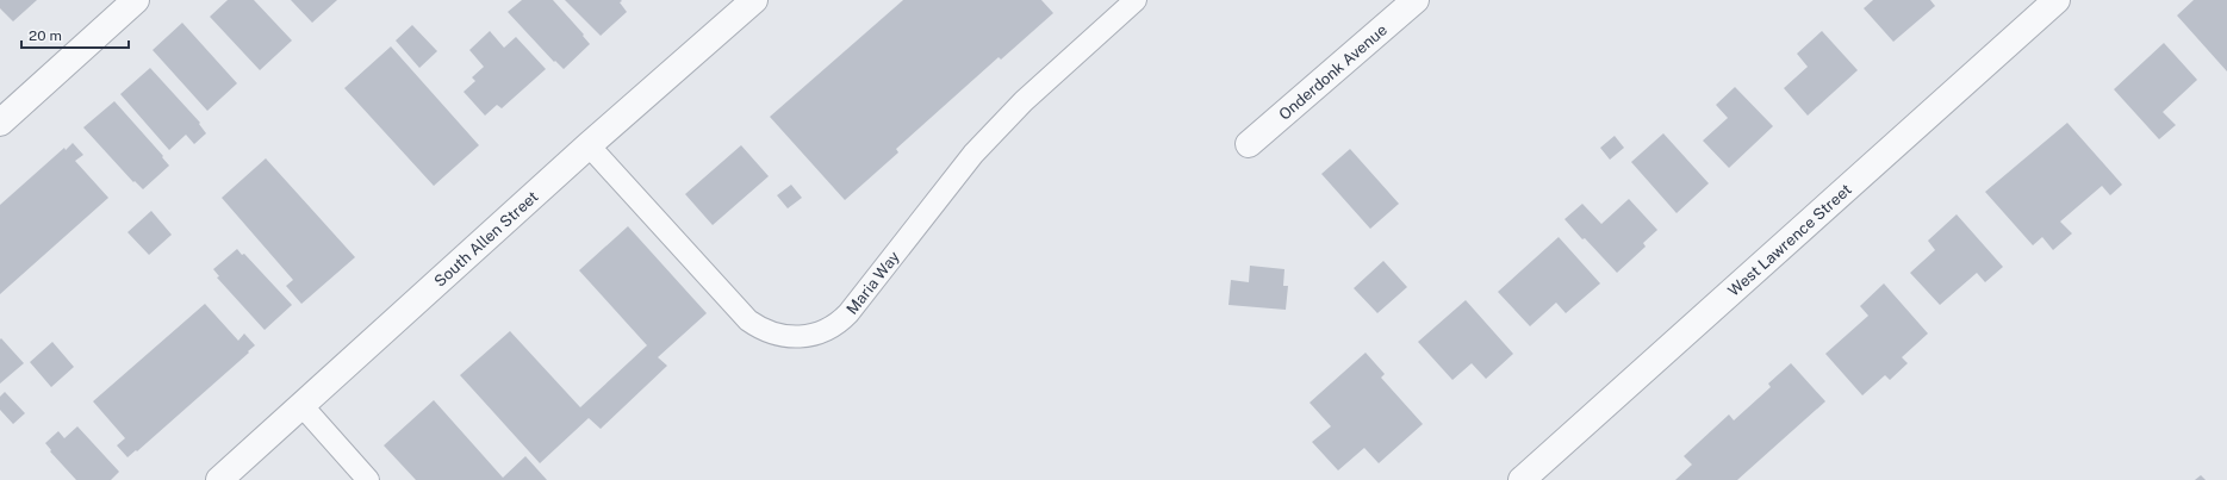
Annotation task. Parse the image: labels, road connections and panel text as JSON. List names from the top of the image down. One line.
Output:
{"streets":{"street":["Onderdonk Avenue","South Allen Street","West Lawrence Street"],"lane":["Maria Way"]},"crossings":[["South Allen Street","Maria Way"]],"scale_bar":"20 m"}
